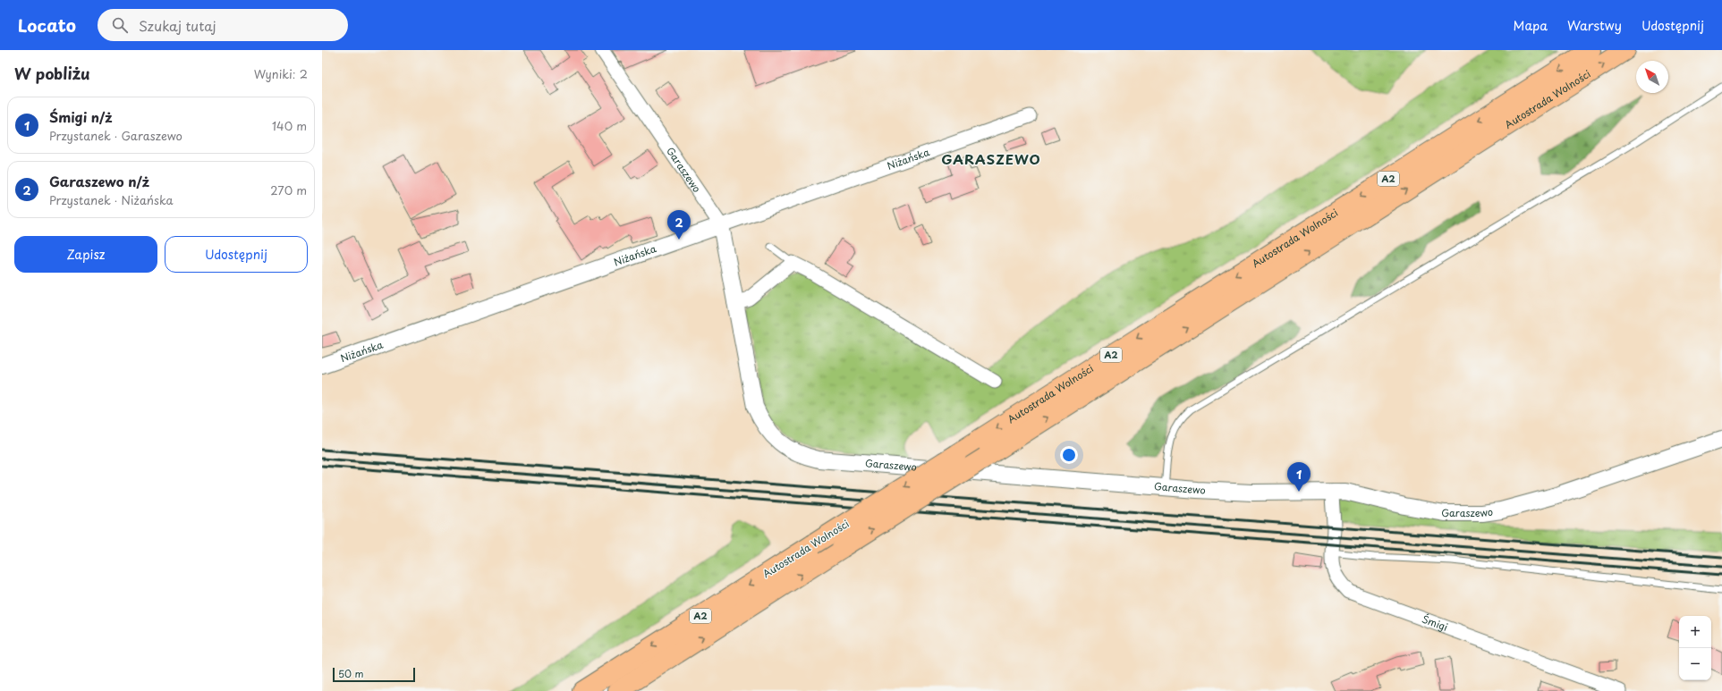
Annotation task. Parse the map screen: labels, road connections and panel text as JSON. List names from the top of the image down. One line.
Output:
{"streets":{"highway":["Autostrada Wolności","A2"],"street":["Niżańska","Garaszewo","Śmigi"]},"crossings":[["Niżańska","Garaszewo"],["Garaszewo","Śmigi"]],"districts":["GARASZEWO"],"scale_bar":"50 m","north":"top left","page":{"header":"Locato","search":"Szukaj tutaj","nav":["Mapa","Warstwy","Udostępnij"],"heading":["W pobliżu","Wyniki: 2"],"list":[{"mark":"1","name":"Śmigi n/ż","note":"Przystanek · Garaszewo","value":"140 m"},{"mark":"2","name":"Garaszewo n/ż","note":"Przystanek · Niżańska","value":"270 m"}],"pins":["2","1"],"buttons":["Zapisz","Udostępnij"],"map_buttons":["+","−"],"scale":"50 m"}}
